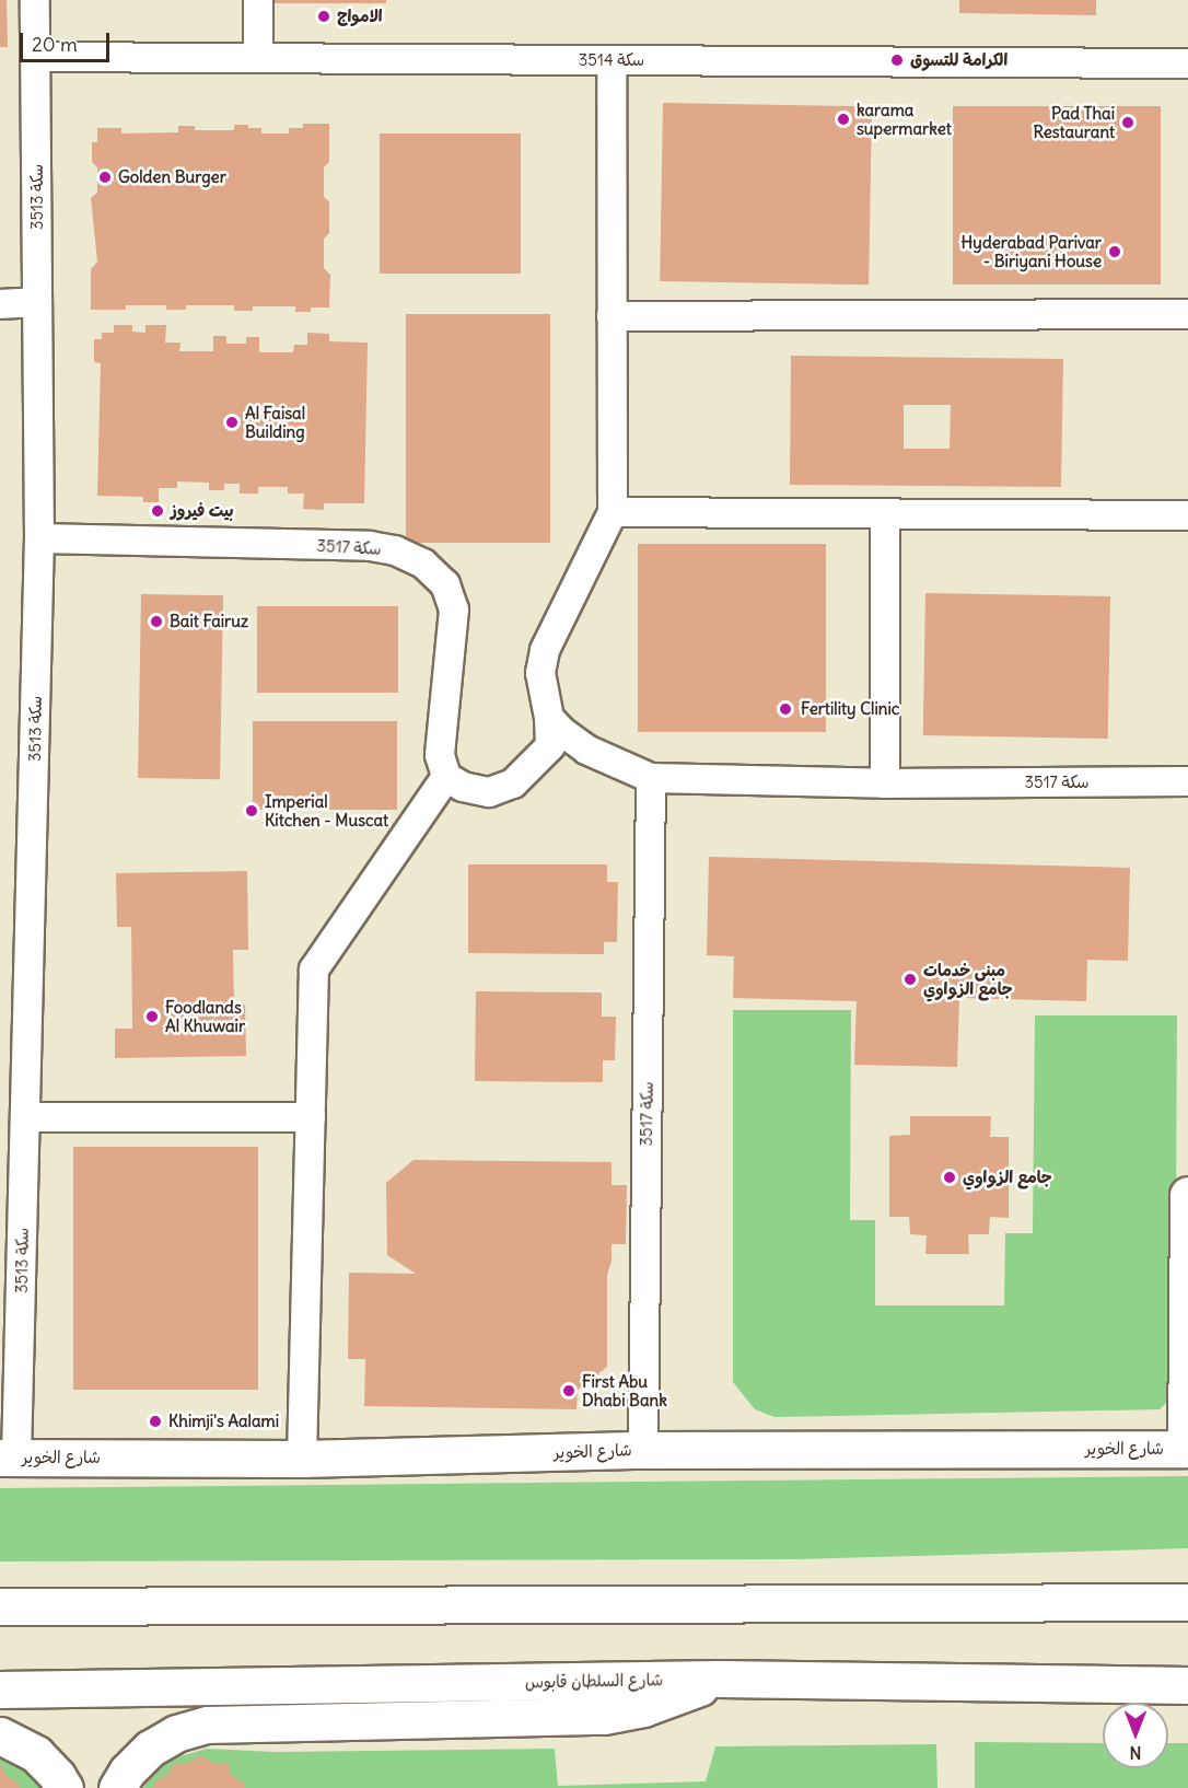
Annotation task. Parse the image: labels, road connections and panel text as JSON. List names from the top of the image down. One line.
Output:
{"streets":{"main road":["شارع الخوير","شارع السلطان قابوس"],"street":["سكة 3514","سكة 3513","سكة 3517"]},"crossings":[["سكة 3514","سكة 3513"],["سكة 3513","سكة 3517"],["سكة 3513","شارع الخوير"],["سكة 3517","شارع الخوير"]],"places":["الامواج","الكرامة للتسوق","karama supermarket","Pad Thai Restaurant","Golden Burger","Hyderabad Parivar - Biriyani House","Al Faisal Building","بيت فيروز","Bait Fairuz","Fertility Clinic","Imperial Kitchen - Muscat","مبنى خدمات جامع الزواوي","Foodlands Al Khuwair","جامع الزواوي","First Abu Dhabi Bank","Khimji's Aalami"],"scale_bar":"20 m","north":"bottom"}
